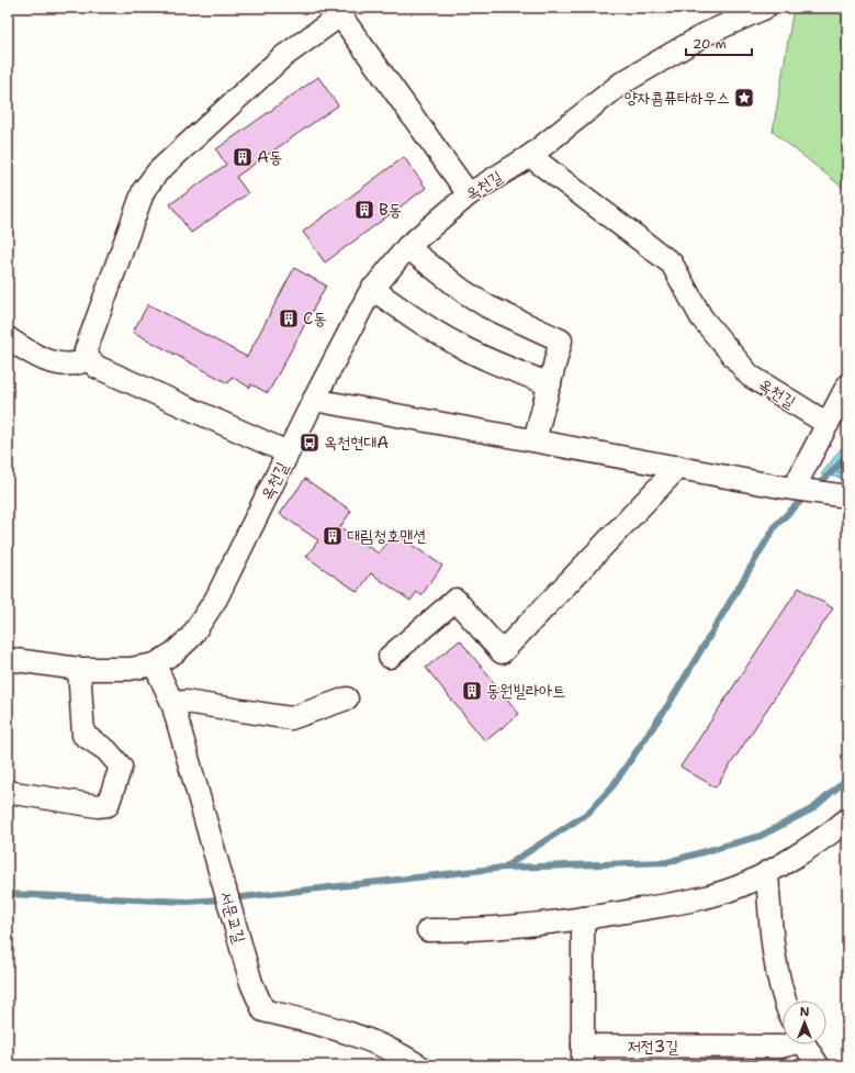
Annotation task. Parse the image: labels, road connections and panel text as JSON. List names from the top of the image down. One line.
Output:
{"streets":{"street":["옥천길","서문교길","저전3길"]},"crossings":[["옥천길","서문교길"]],"places":{"place":["양자콤퓨타하우스"],"building":["A동","B동","C동","대림청호맨션","동원빌라아트"],"bus stop":["옥천현대A"]},"scale_bar":"20 m","north":"top"}
